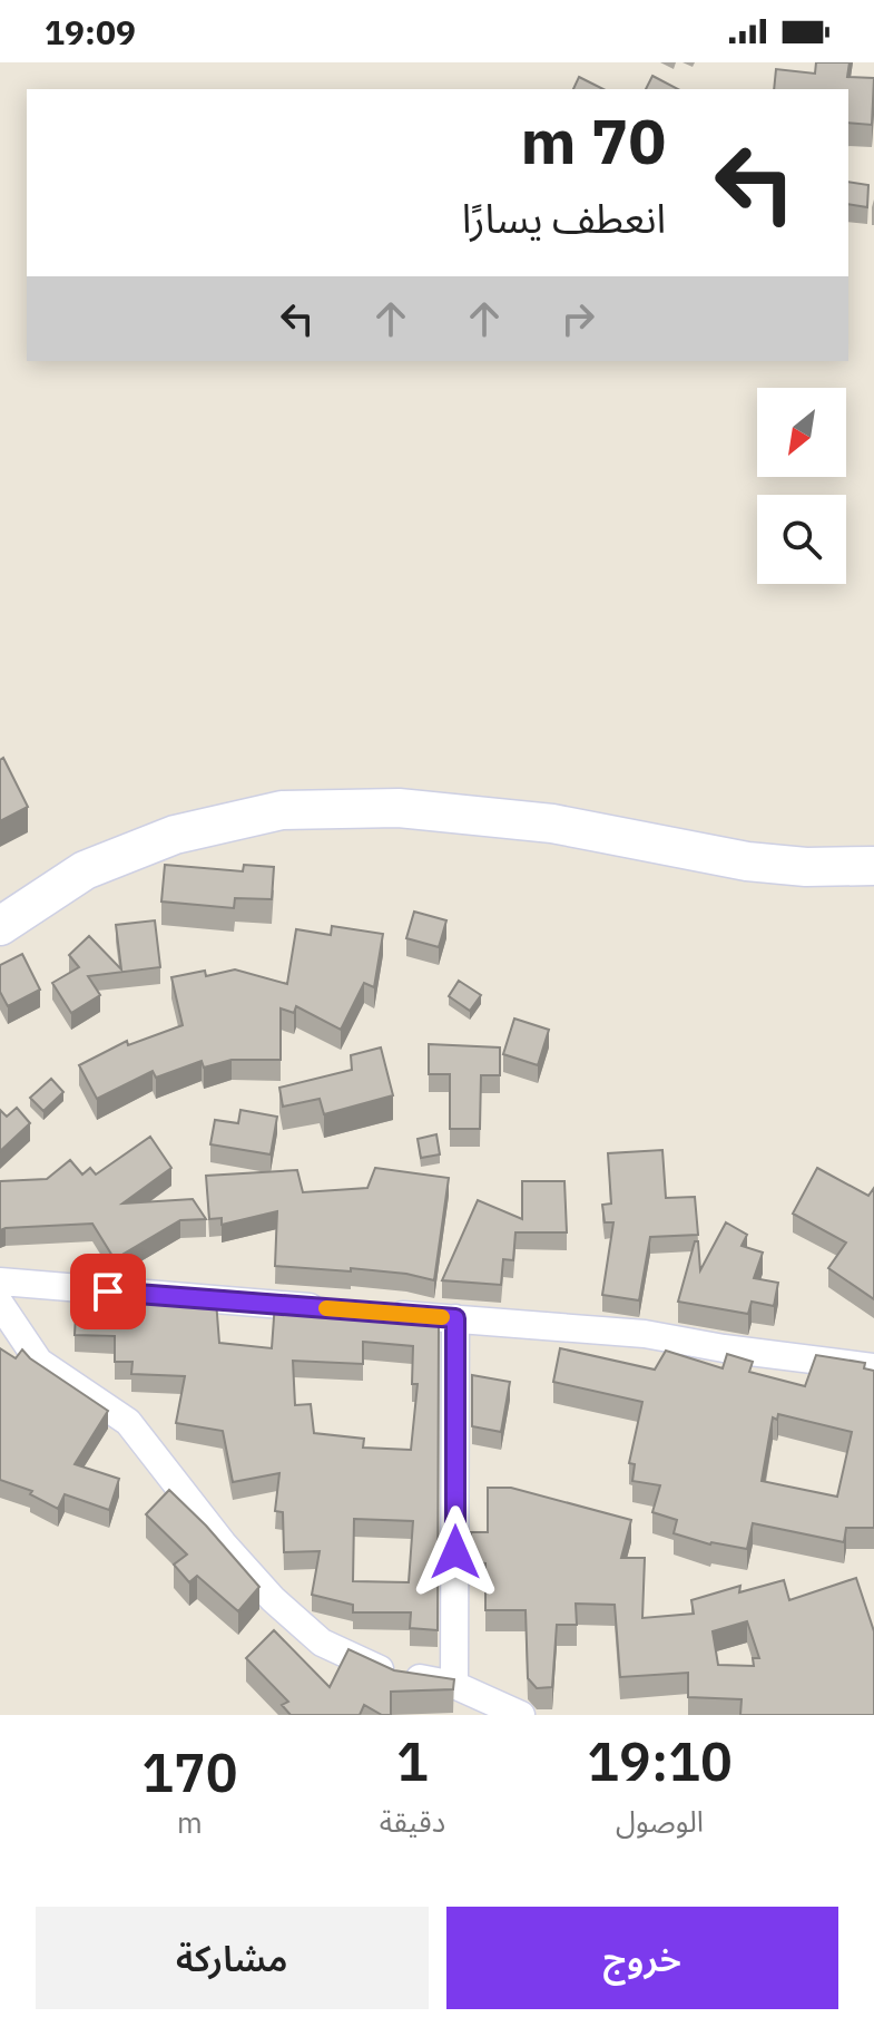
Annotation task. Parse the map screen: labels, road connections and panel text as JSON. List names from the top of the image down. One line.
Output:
{"north":"bottom left","page":{"status":"19:09","turn":["70 m","انعطف يسارًا"],"eta":["19:10","الوصول","1","دقيقة","170","m"],"buttons":["خروج","مشاركة"]}}
